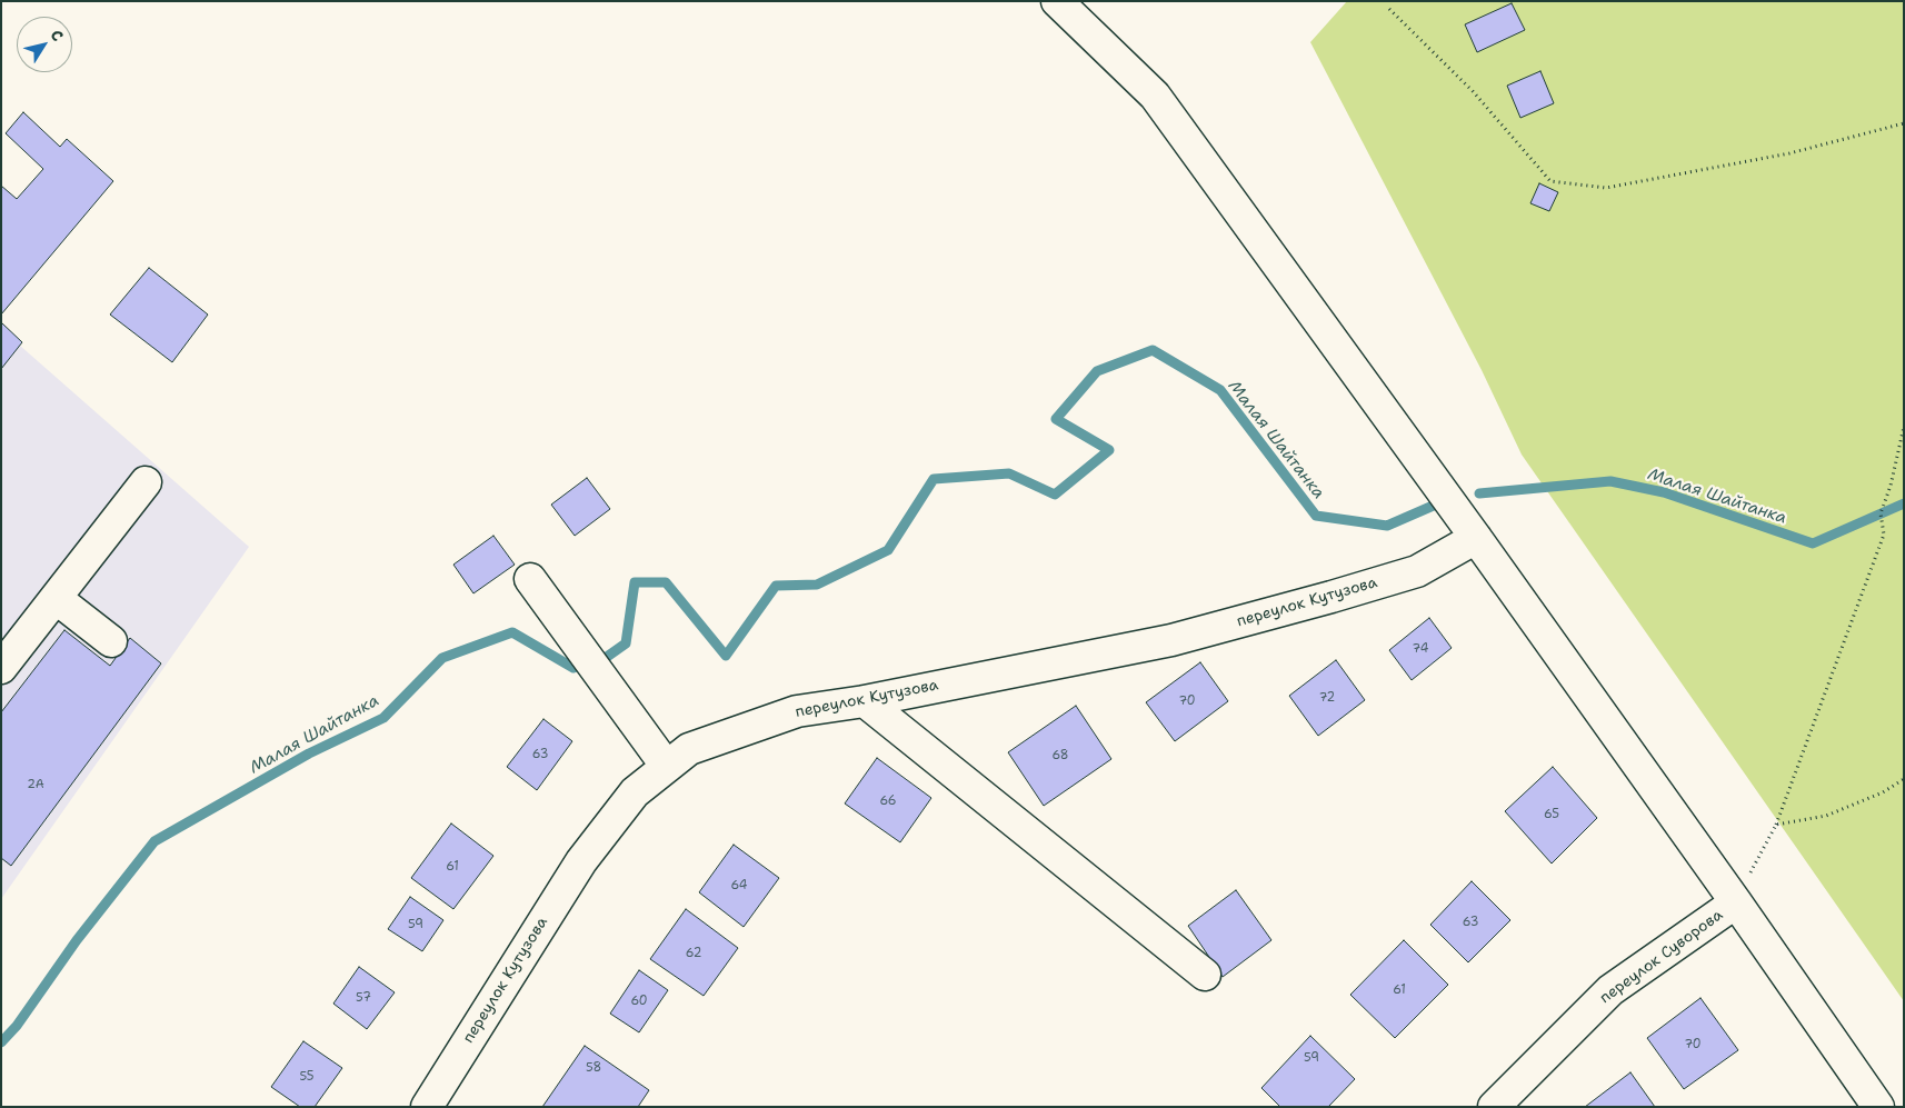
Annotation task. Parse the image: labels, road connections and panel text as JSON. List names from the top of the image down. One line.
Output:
{"streets":{"street":["переулок Кутузова","переулок Суворова"]},"water":["Малая Шайтанка"],"house_numbers":["74","72","70","63","68","2А","66","65","61","64","63","59","62","61","57","60","70","59","58","55"],"north":"top right"}
